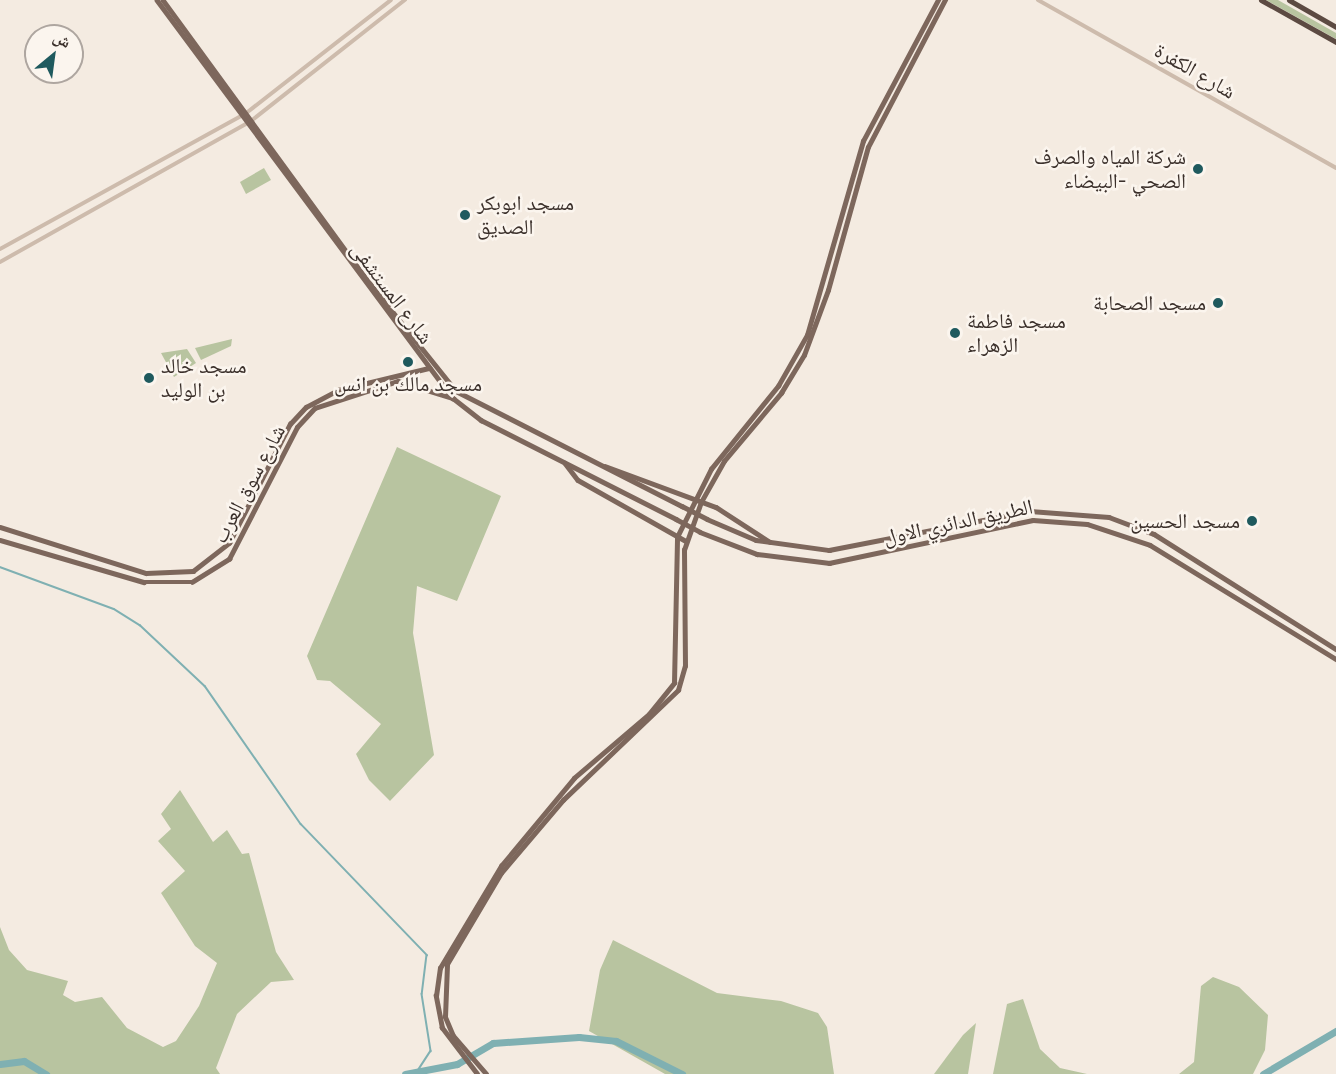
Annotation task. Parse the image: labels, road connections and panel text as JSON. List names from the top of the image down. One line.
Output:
{"streets":{"main road":["شارع المستشفى","شارع سوق العرب","الطريق الدائري الاول"],"street":["شارع الكفرة"]},"crossings":[["شارع المستشفى","شارع سوق العرب"],["شارع المستشفى","الطريق الدائري الاول"]],"places":["شركة المياه والصرف الصحي -البيضاء","مسجد ابوبكر الصديق","مسجد الصحابة","مسجد فاطمة الزهراء","مسجد مالك بن انس","مسجد خالد بن الوليد","مسجد الحسين"],"north":"top right"}
